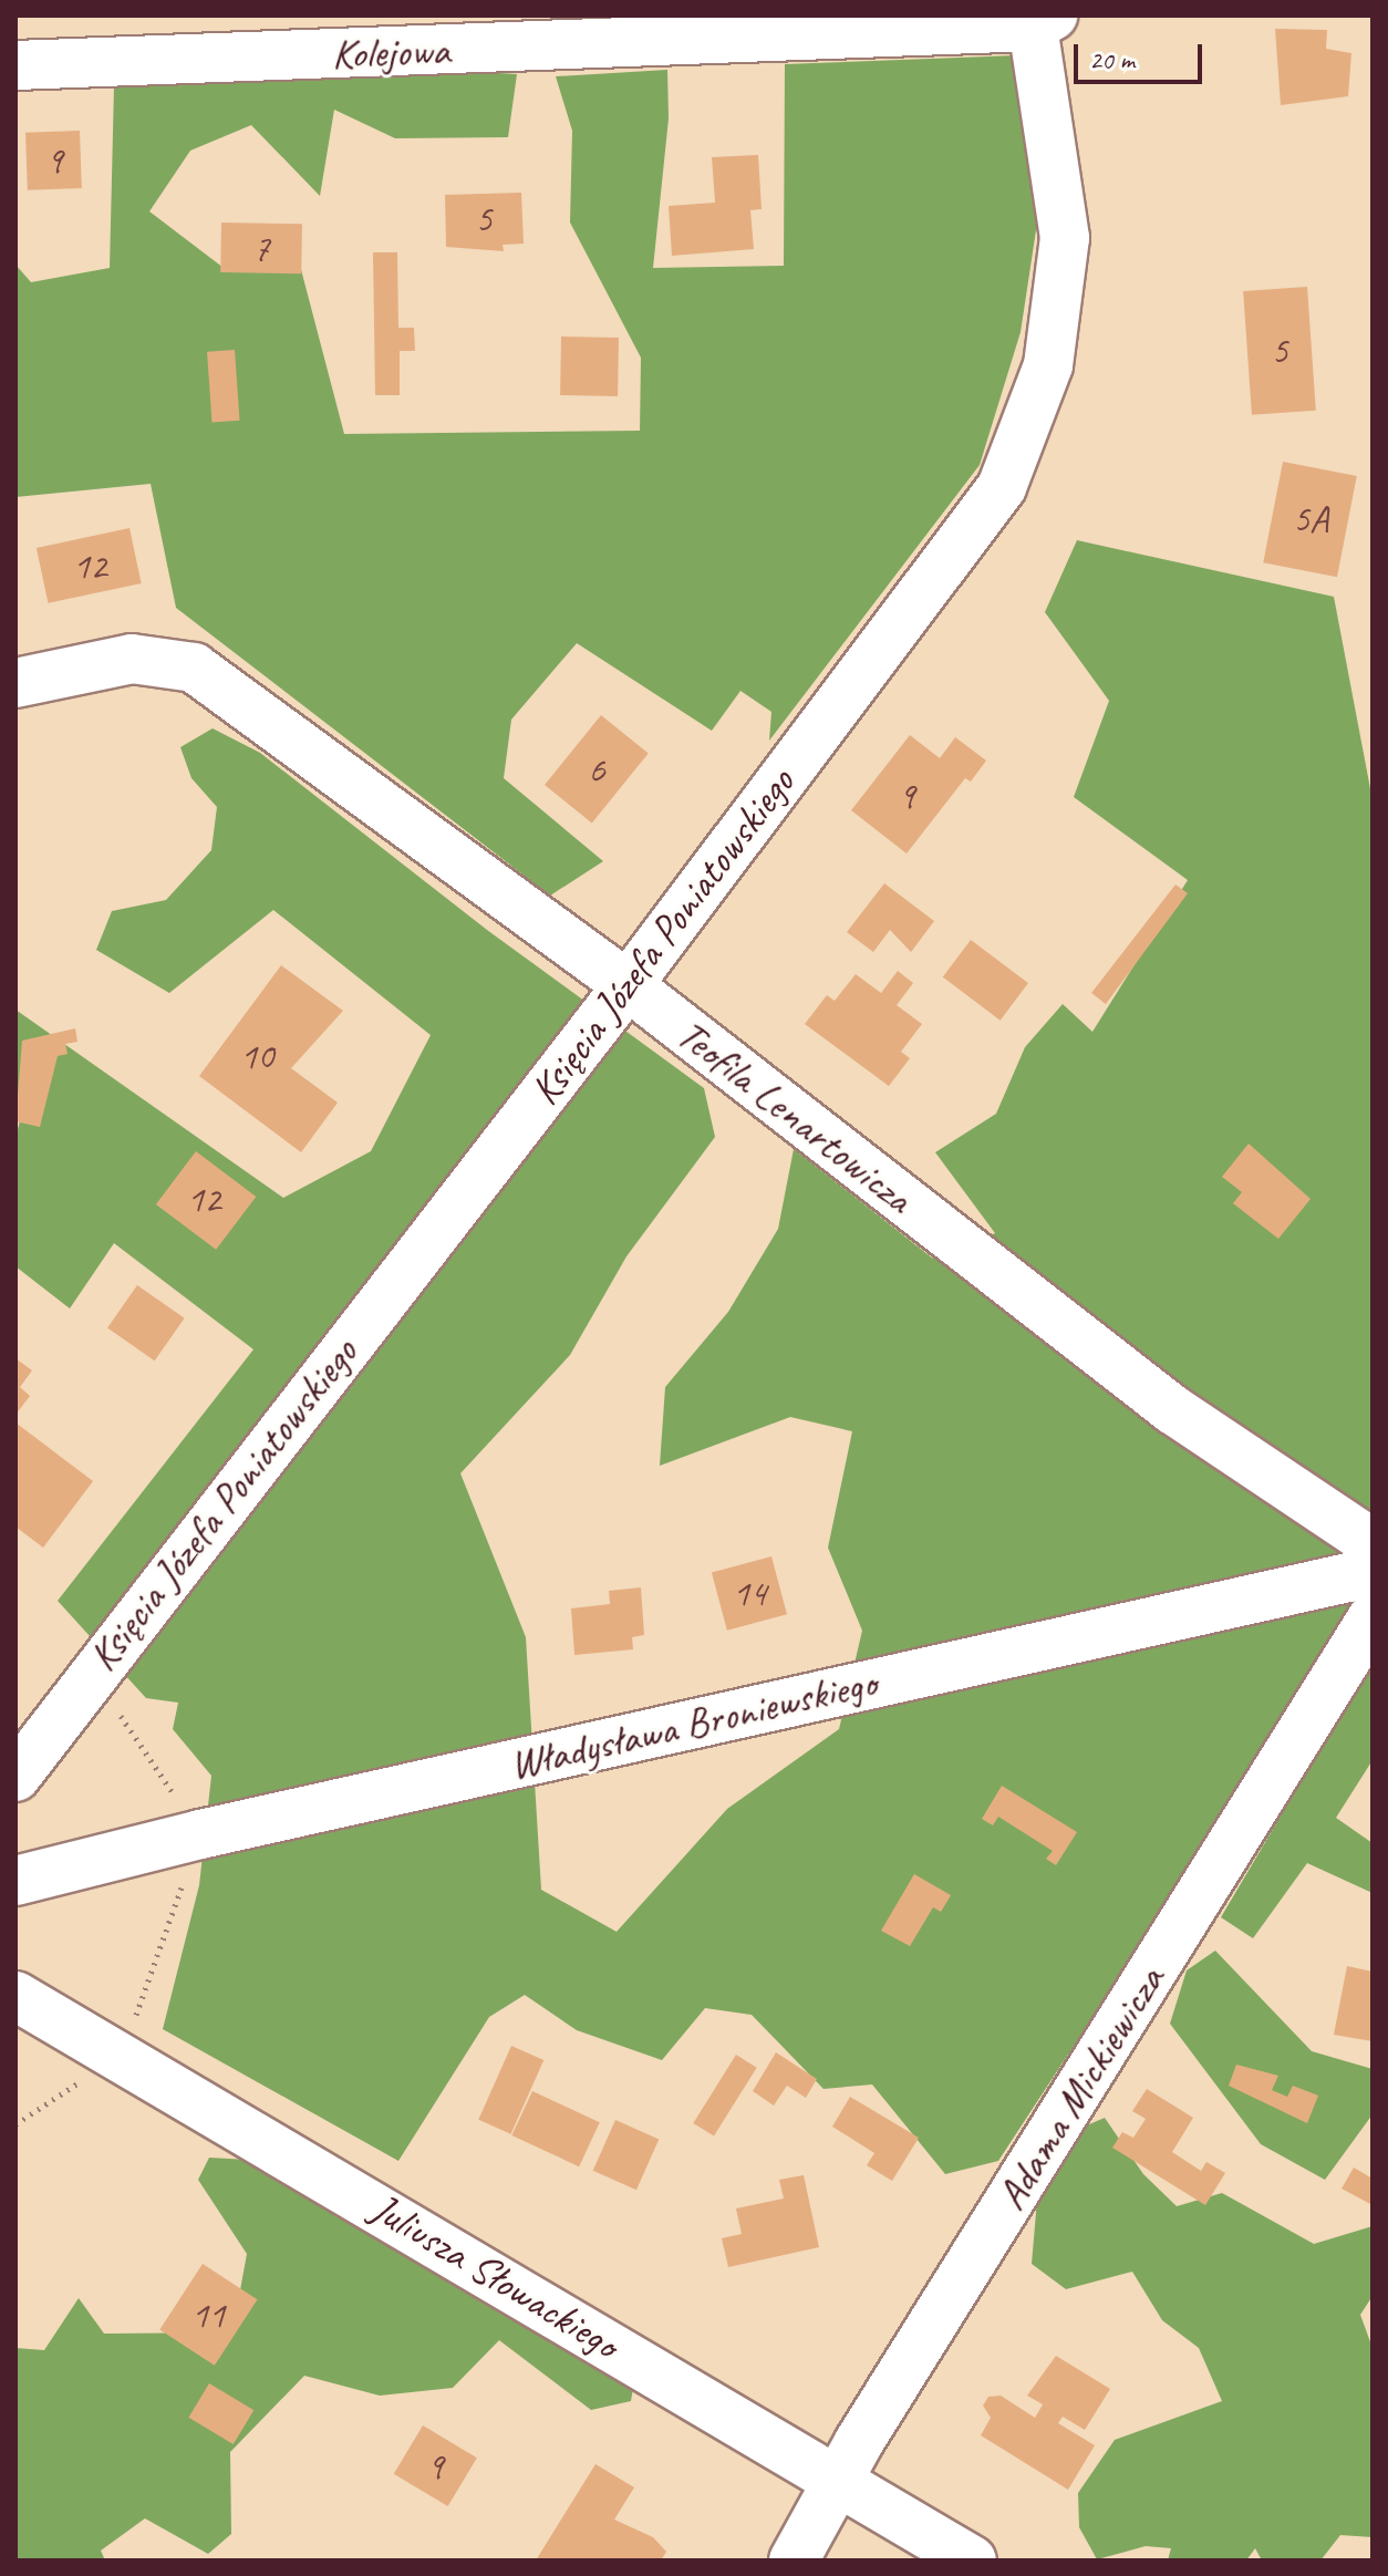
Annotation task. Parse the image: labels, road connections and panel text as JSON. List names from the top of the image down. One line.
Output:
{"streets":{"street":["Kolejowa","Księcia Józefa Poniatowskiego","Teofila Lenartowicza","Władysława Broniewskiego","Adama Mickiewicza","Juliusza Słowackiego"]},"crossings":[["Kolejowa","Księcia Józefa Poniatowskiego"],["Księcia Józefa Poniatowskiego","Teofila Lenartowicza"],["Adama Mickiewicza","Juliusza Słowackiego"]],"house_numbers":["9","5","7","5","5A","12","6","9","10","12","14","11","9"],"scale_bar":"20 m"}
